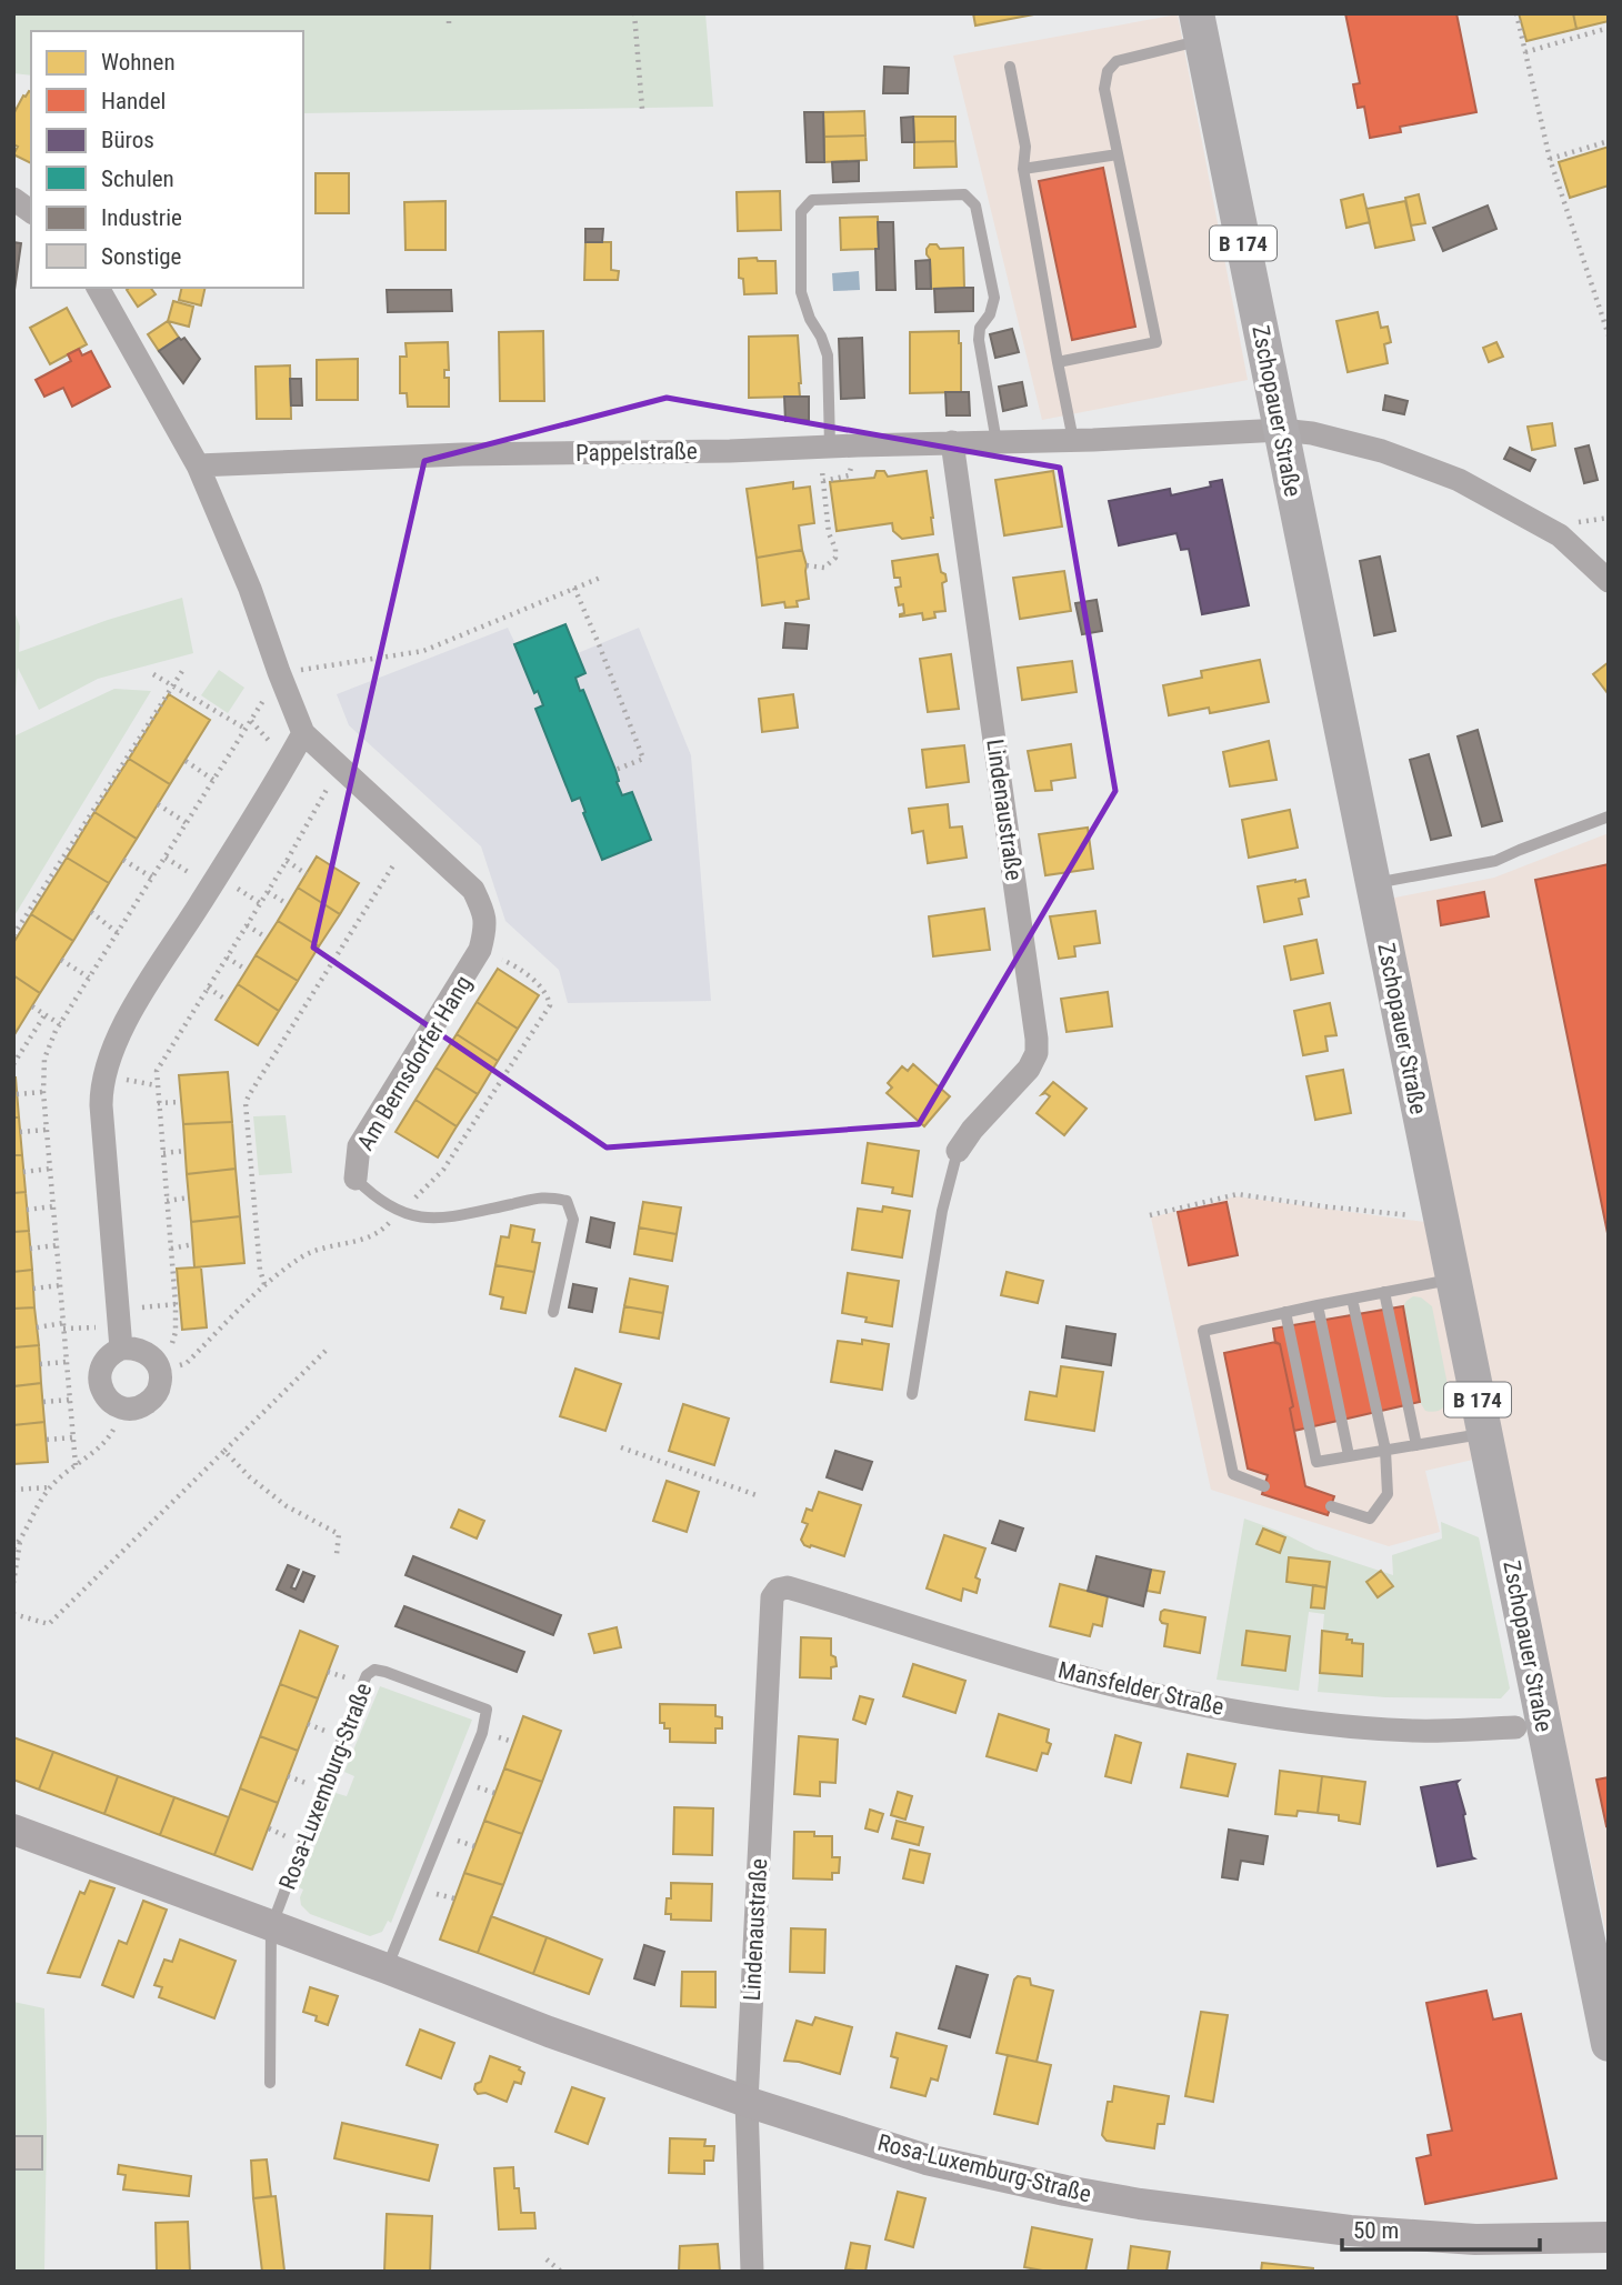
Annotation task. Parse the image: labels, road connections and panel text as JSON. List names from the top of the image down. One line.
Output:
{"streets":{"main road":["B 174","Zschopauer Straße"],"street":["Pappelstraße","Lindenaustraße","Am Bernsdorfer Hang","Mansfelder Straße","Rosa-Luxemburg-Straße"]},"crossings":[["Zschopauer Straße","Pappelstraße"],["Pappelstraße","Lindenaustraße"],["Pappelstraße","Am Bernsdorfer Hang"],["Lindenaustraße","Mansfelder Straße"],["Lindenaustraße","Rosa-Luxemburg-Straße"]],"legend":["Wohnen","Handel","Büros","Schulen","Industrie","Sonstige"],"scale_bar":"50 m"}
